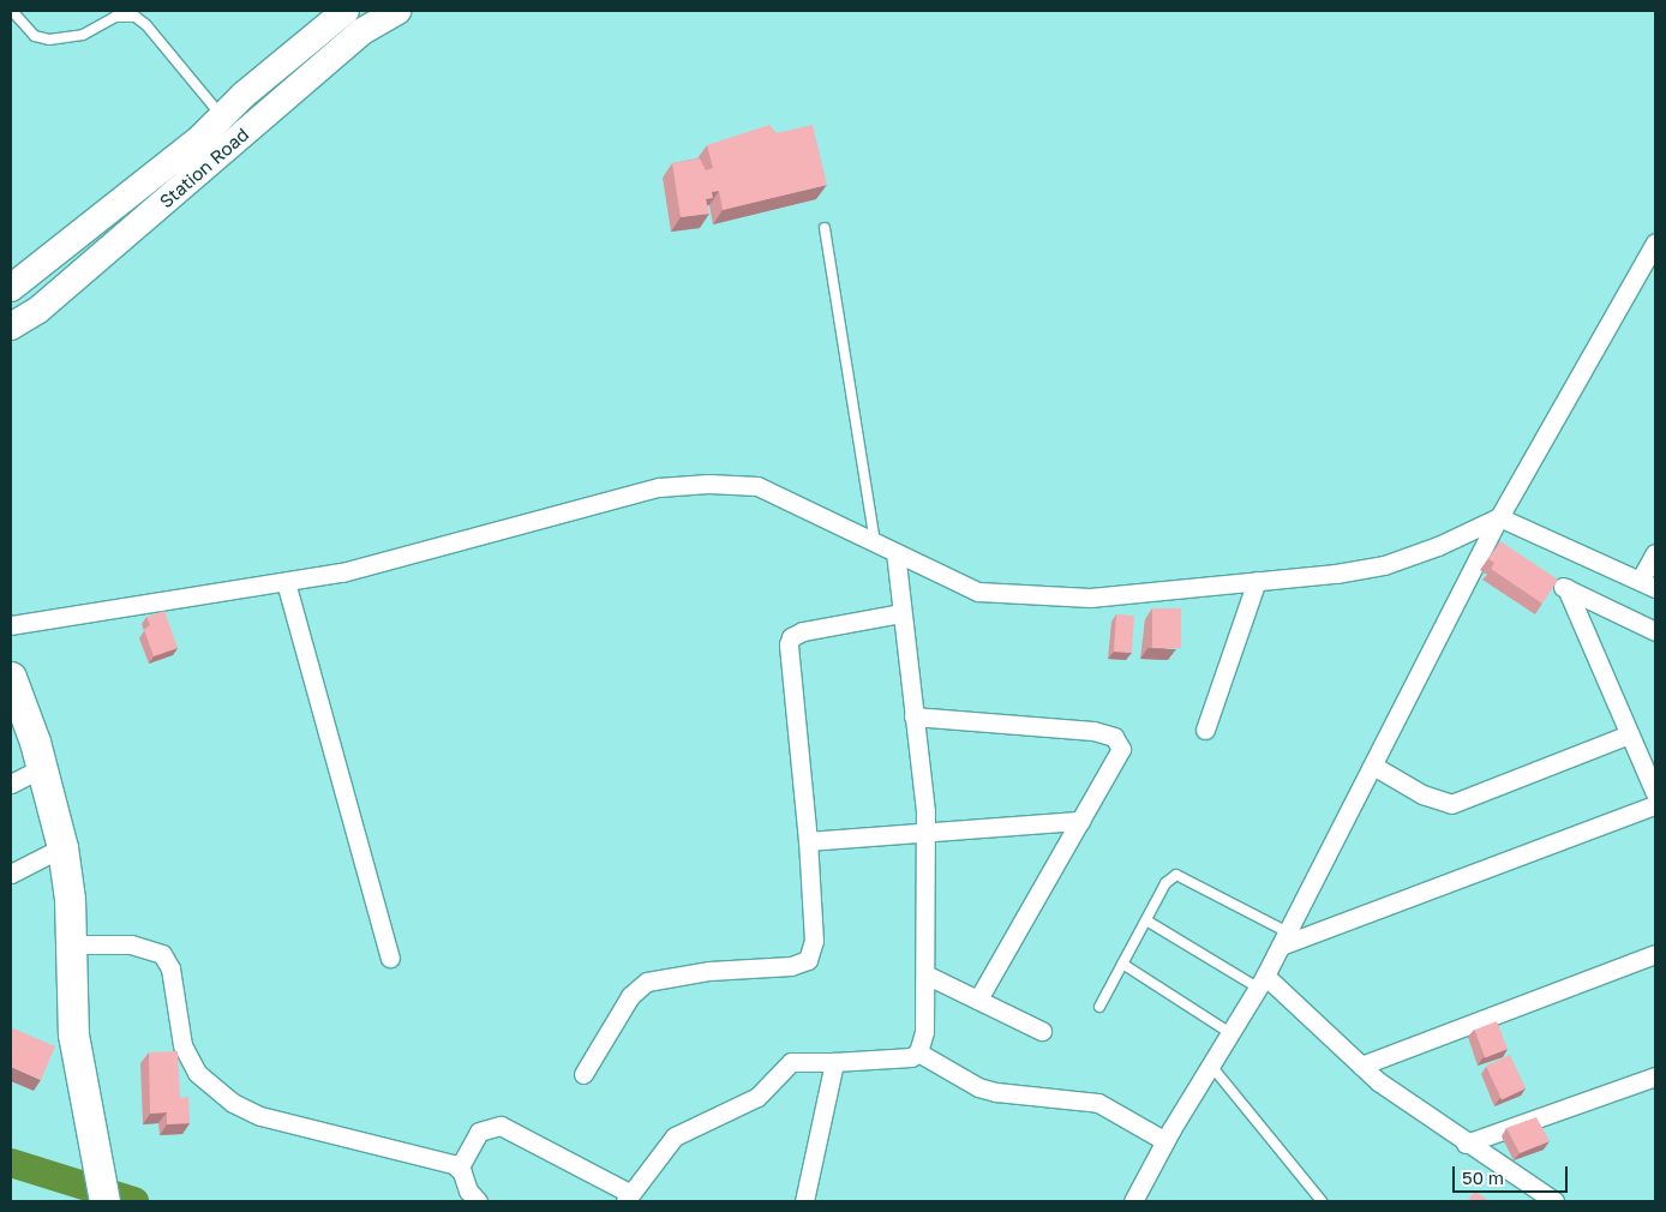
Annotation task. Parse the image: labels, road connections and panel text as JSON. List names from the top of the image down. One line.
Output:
{"streets":{"main road":["Station Road"]},"scale_bar":"50 m"}
